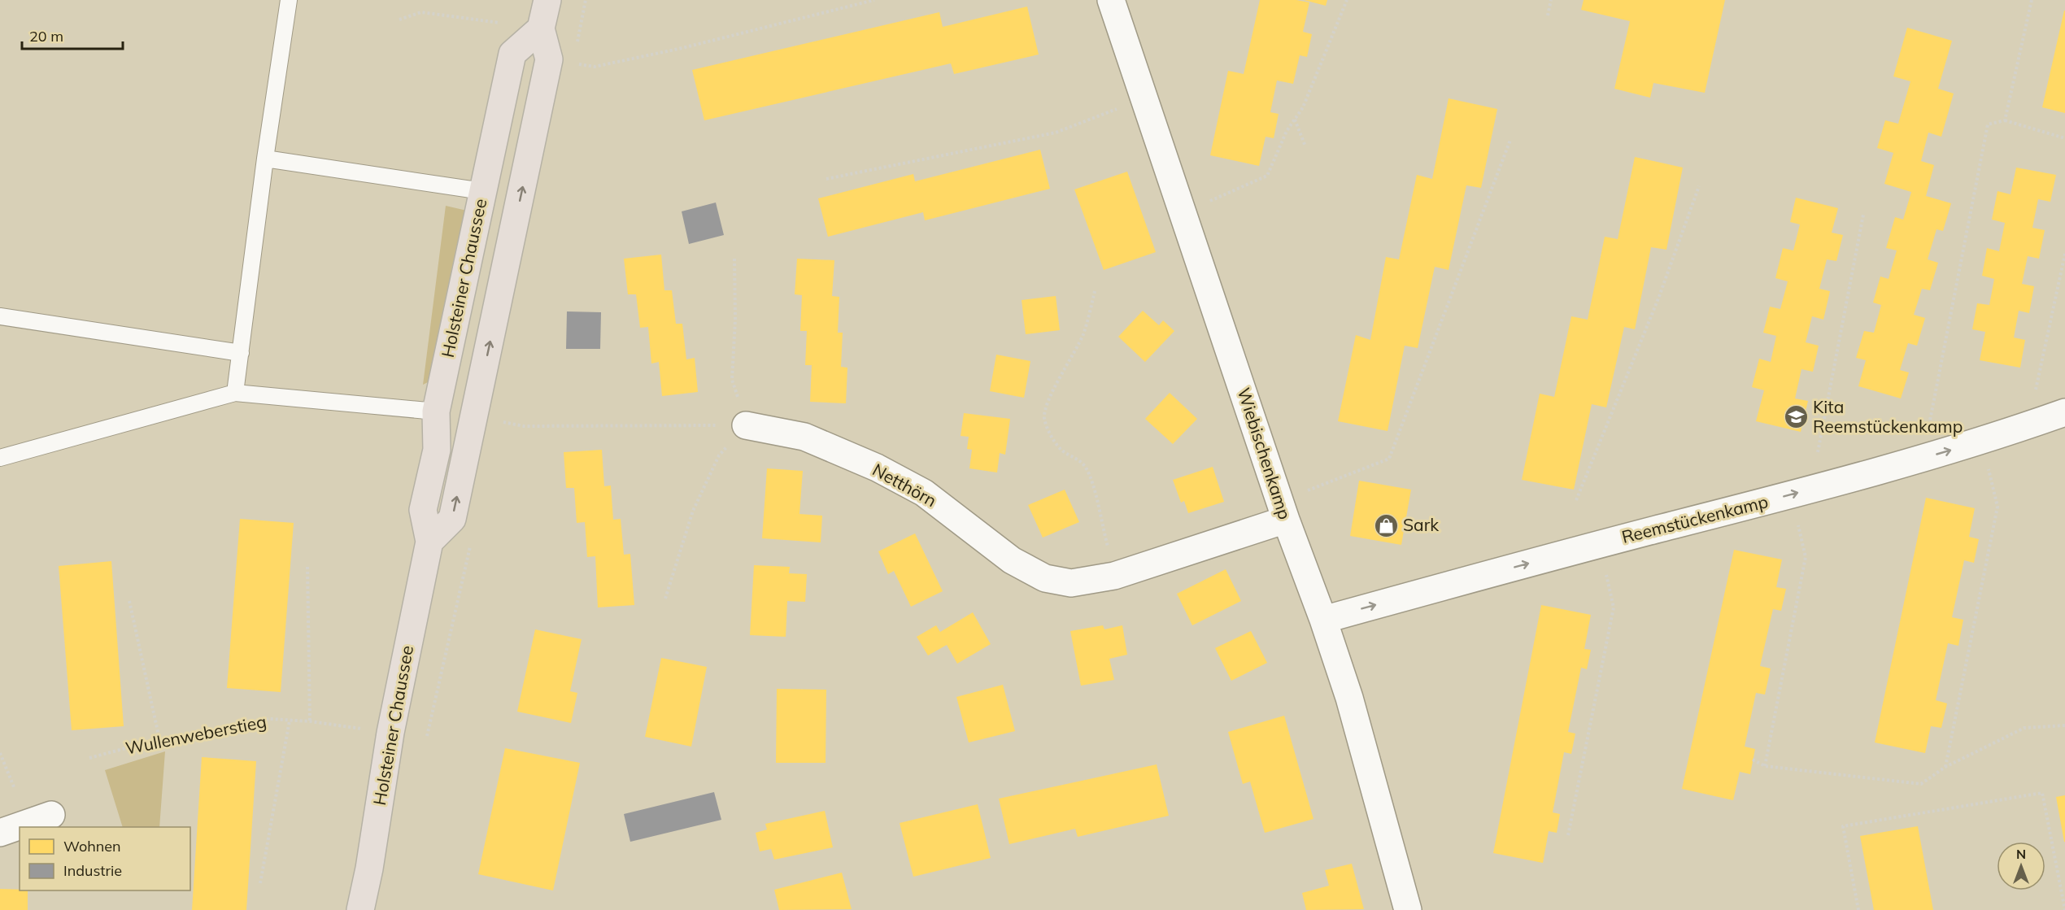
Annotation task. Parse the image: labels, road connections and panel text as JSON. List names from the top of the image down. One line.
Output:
{"streets":{"main road":["Holsteiner Chaussee"],"street":["Wiebischenkamp","Netthörn","Reemstückenkamp"],"path":["Wullenweberstieg"]},"crossings":[["Holsteiner Chaussee","Wullenweberstieg"],["Wiebischenkamp","Netthörn"],["Wiebischenkamp","Reemstückenkamp"]],"one_way":["Reemstückenkamp"],"places":{"school or university":["Kita Reemstückenkamp"],"shop":["Sark"]},"legend":["Wohnen","Industrie"],"scale_bar":"20 m","north":"top"}
